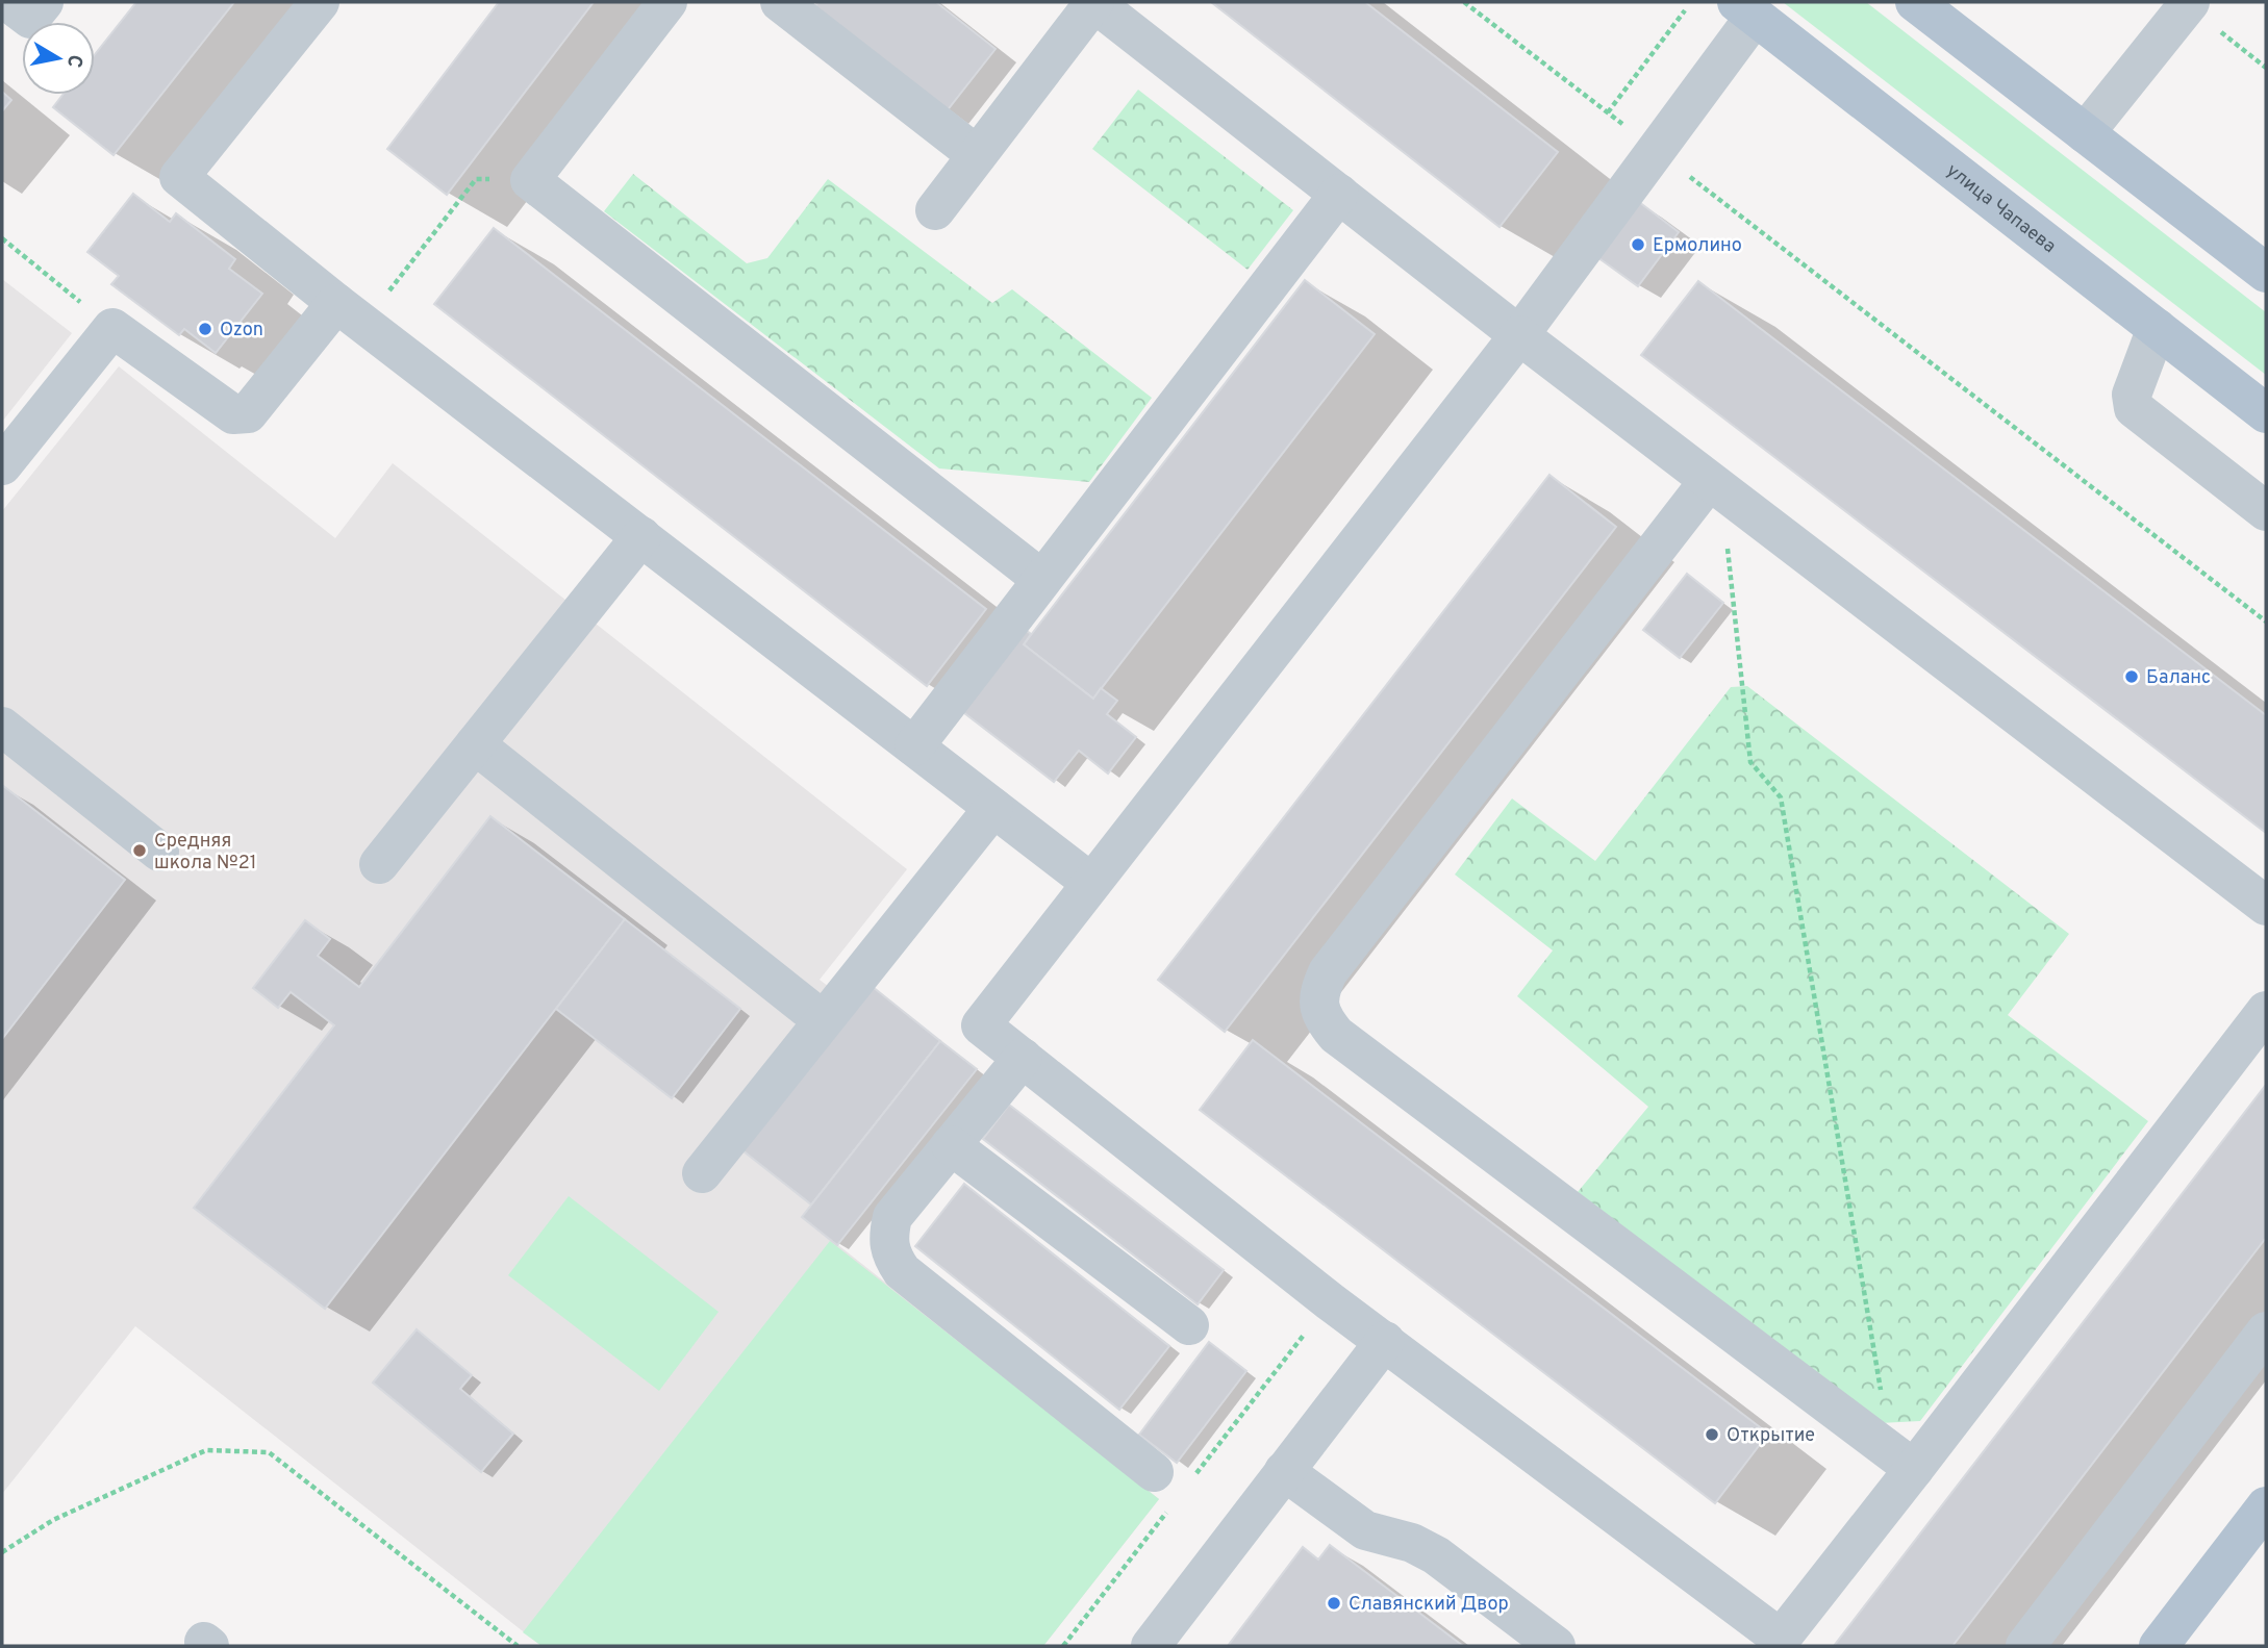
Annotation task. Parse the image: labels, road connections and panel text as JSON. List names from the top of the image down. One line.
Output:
{"streets":{"main road":["улица Чапаева"]},"places":["Ермолино","Ozon","Баланс","Средняя школа №21","Открытие","Славянский Двор"],"north":"right"}
